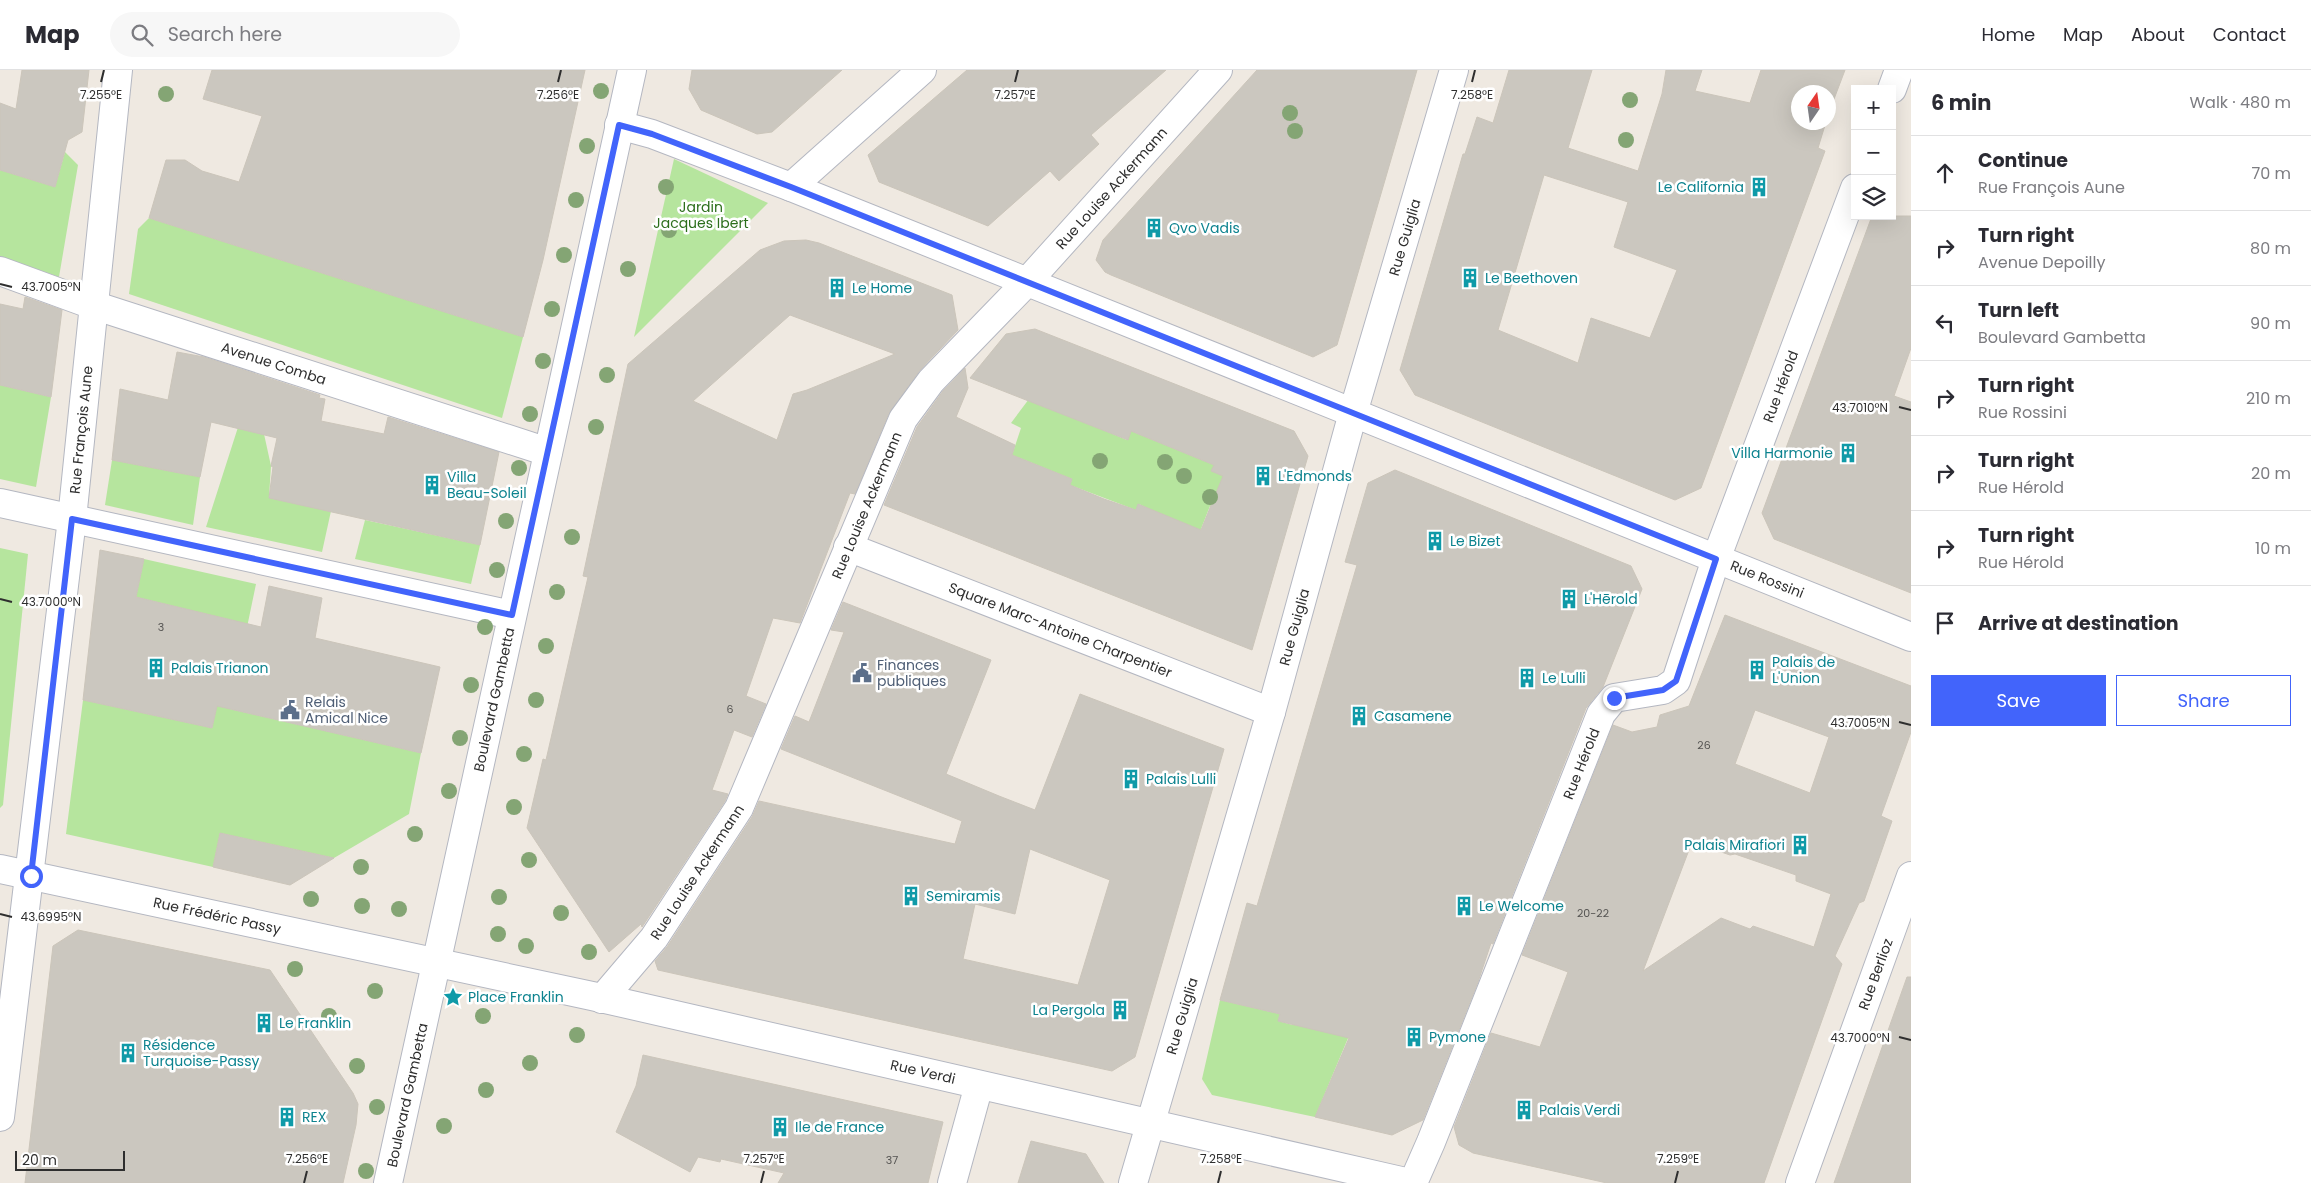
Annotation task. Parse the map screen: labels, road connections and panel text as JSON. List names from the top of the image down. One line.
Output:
{"streets":{"street":["Rue Louise Ackermann","Rue Guiglia","Avenue Comba","Rue Hérold","Rue François Aune","Rue Rossini","Square Marc-Antoine Charpentier","Boulevard Gambetta","Rue Frédéric Passy","Rue Berlioz","Rue Verdi"]},"crossings":[["Rue Louise Ackermann","Rue Rossini"],["Rue Louise Ackermann","Square Marc-Antoine Charpentier"],["Rue Louise Ackermann","Rue Verdi"],["Rue Guiglia","Rue Rossini"],["Rue Guiglia","Square Marc-Antoine Charpentier"],["Rue Guiglia","Rue Verdi"],["Avenue Comba","Rue François Aune"],["Avenue Comba","Boulevard Gambetta"],["Rue Hérold","Rue Rossini"],["Rue Hérold","Rue Verdi"],["Rue François Aune","Rue Frédéric Passy"],["Rue Rossini","Boulevard Gambetta"],["Boulevard Gambetta","Rue Frédéric Passy"],["Boulevard Gambetta","Rue Verdi"],["Rue Frédéric Passy","Rue Verdi"]],"parks":["Jardin Jacques Ibert"],"places":{"building":["Le California","Qvo Vadis","Le Beethoven","Le Home","Villa Harmonie","L'Edmonds","Villa Beau-Soleil","Le Bizet","L'Hērold","Palais Trianon","Palais de L'Union","Le Lulli","Casamene","Palais Lulli","Palais Mirafiori","Semiramis","Le Welcome","La Pergola","Le Franklin","Pymone","Résidence Turquoise-Passy","Palais Verdi","REX","Ile de France"],"public building":["Finances publiques","Relais Amical Nice"],"place":["Place Franklin"]},"house_numbers":["3","6","26","20-22","37"],"scale_bar":"20 m","north":"top","page":{"header":"Map","search":"Search here","nav":["Home","Map","About","Contact"],"heading":["6 min","Walk · 480 m"],"map_buttons":["+","−"],"list":[["Continue","Rue François Aune","70 m"],["Turn right","Avenue Depoilly","80 m"],["Turn left","Boulevard Gambetta","90 m"],["Turn right","Rue Rossini","210 m"],["Turn right","Rue Hérold","20 m"],["Turn right","Rue Hérold","10 m"],"Arrive at destination"],"buttons":["Save","Share"],"scale":"20 m"},"coordinates":["7.255°E","7.256°E","7.257°E","7.258°E","43.7005°N","43.7010°N","43.7000°N","43.6995°N","7.259°E"]}
